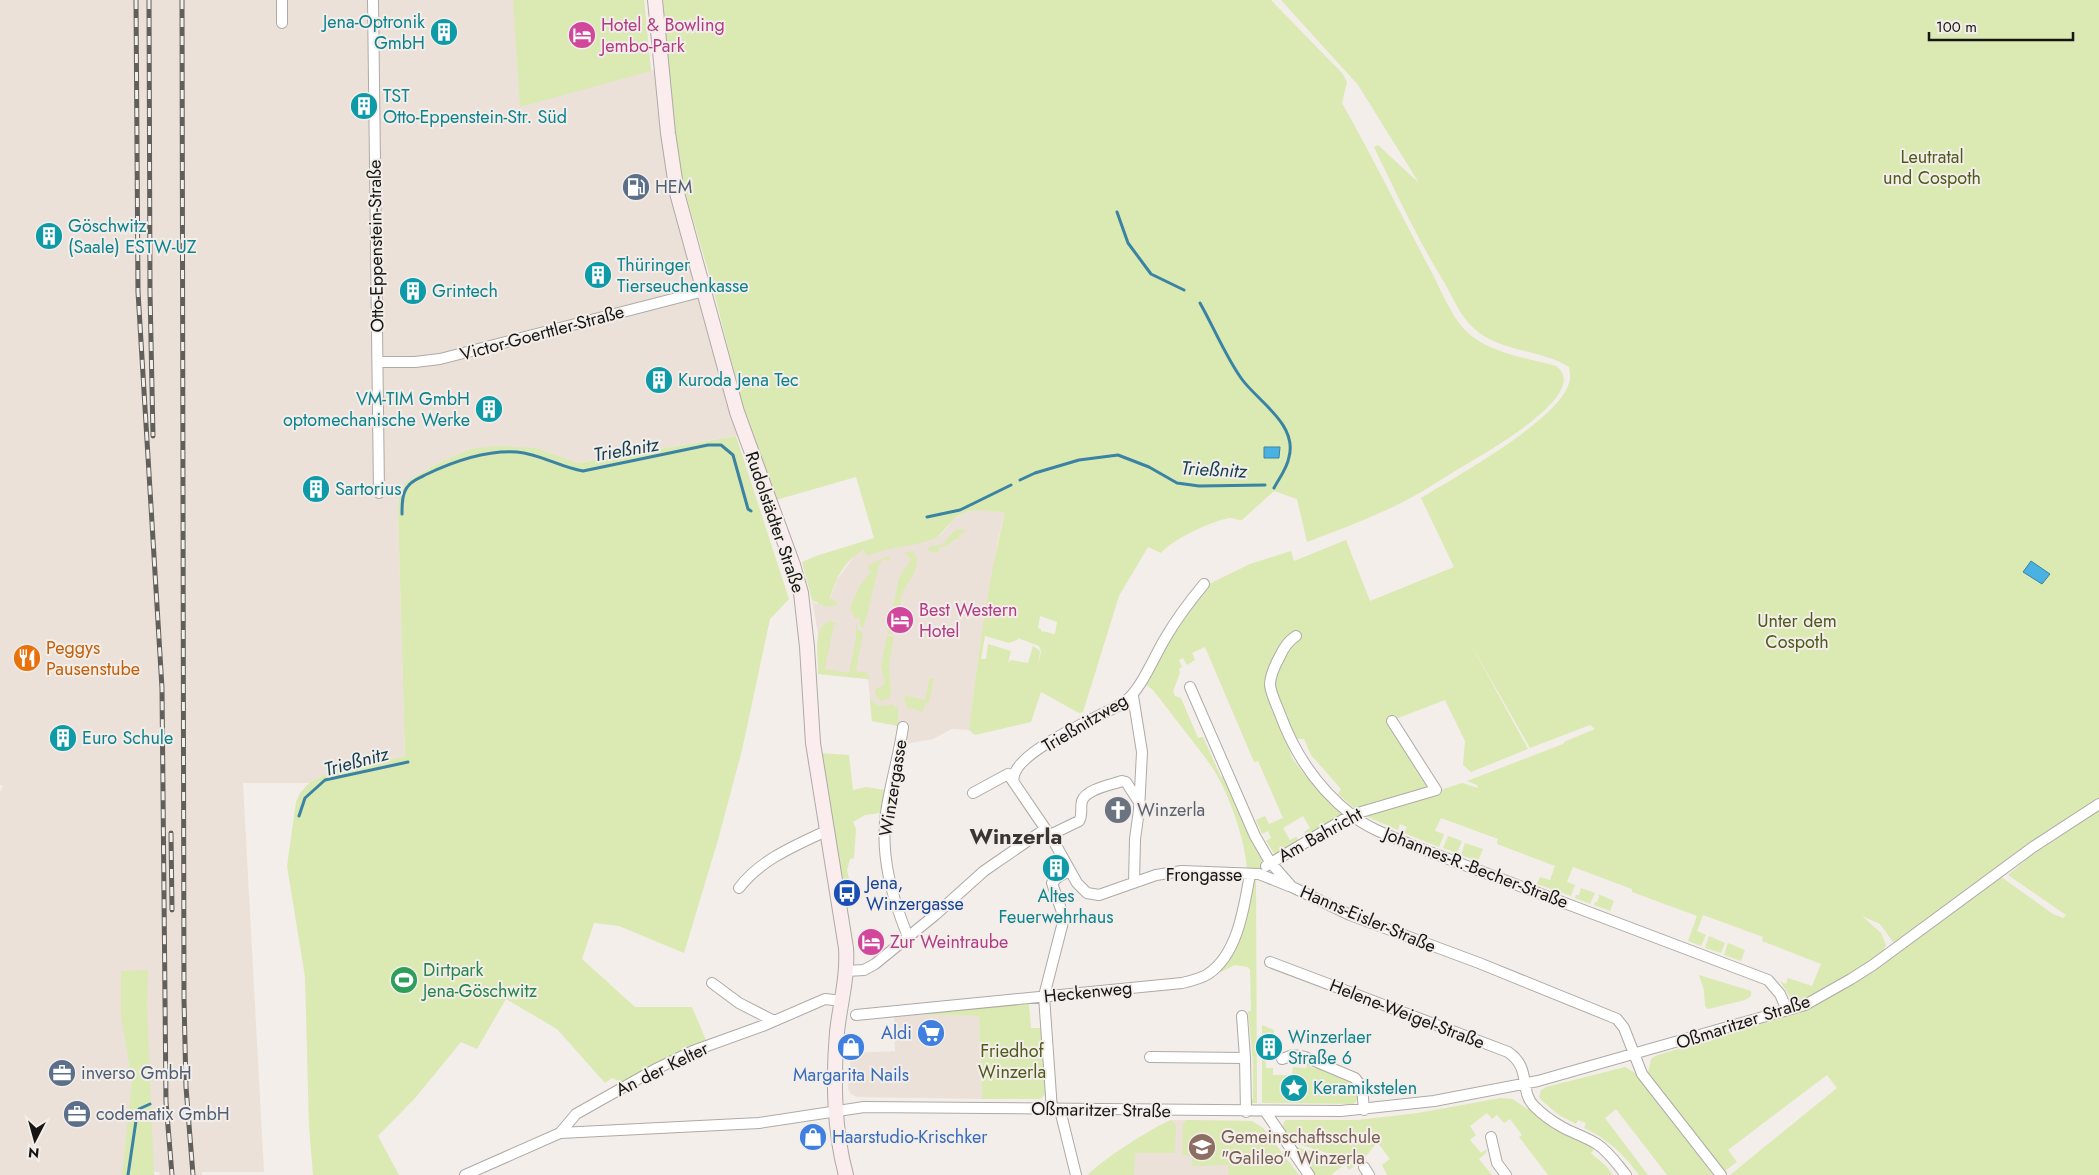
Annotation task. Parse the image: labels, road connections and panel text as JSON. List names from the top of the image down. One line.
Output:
{"streets":{"street":["Otto-Eppenstein-Straße","Victor-Goerttler-Straße","Rudolstädter Straße","Trießnitzweg","Winzergasse","Am Bahricht","Johannes-R.-Becher-Straße","Frongasse","Hanns-Eisler-Straße","Heckenweg","Helene-Weigel-Straße","Oßmaritzer Straße","An der Kelter"]},"crossings":[["Otto-Eppenstein-Straße","Victor-Goerttler-Straße"],["Victor-Goerttler-Straße","Rudolstädter Straße"],["Rudolstädter Straße","Oßmaritzer Straße"],["Rudolstädter Straße","An der Kelter"],["Am Bahricht","Johannes-R.-Becher-Straße"],["Am Bahricht","Frongasse"],["Am Bahricht","Hanns-Eisler-Straße"],["Johannes-R.-Becher-Straße","Oßmaritzer Straße"],["Frongasse","Hanns-Eisler-Straße"],["Frongasse","Heckenweg"],["Hanns-Eisler-Straße","Oßmaritzer Straße"],["Helene-Weigel-Straße","Oßmaritzer Straße"],["Oßmaritzer Straße","An der Kelter"]],"districts":["Winzerla"],"water":["Trießnitz"],"parks":["Leutratal und Cospoth","Unter dem Cospoth","Friedhof Winzerla"],"places":{"building":["Jena-Optronik GmbH","TST Otto-Eppenstein-Str. Süd","Göschwitz (Saale) ESTW-UZ","Thüringer Tierseuchenkasse","Grintech","Kuroda Jena Tec","VM-TIM GmbH optomechanische Werke","Sartorius","Euro Schule","Altes Feuerwehrhaus","Winzerlaer Straße 6"],"hotel":["Hotel & Bowling Jembo-Park","Best Western Hotel","Zur Weintraube"],"fuel station":["HEM"],"restaurant":["Peggys Pausenstube"],"church":["Winzerla"],"bus stop":["Jena, Winzergasse"],"sports":["Dirtpark Jena-Göschwitz"],"supermarket":["Aldi"],"shop":["Margarita Nails","Haarstudio-Krischker"],"office":["inverso GmbH","codematix GmbH"],"place":["Keramikstelen"],"school or university":["Gemeinschaftsschule \"Galileo\" Winzerla"]},"scale_bar":"100 m","north":"bottom"}
